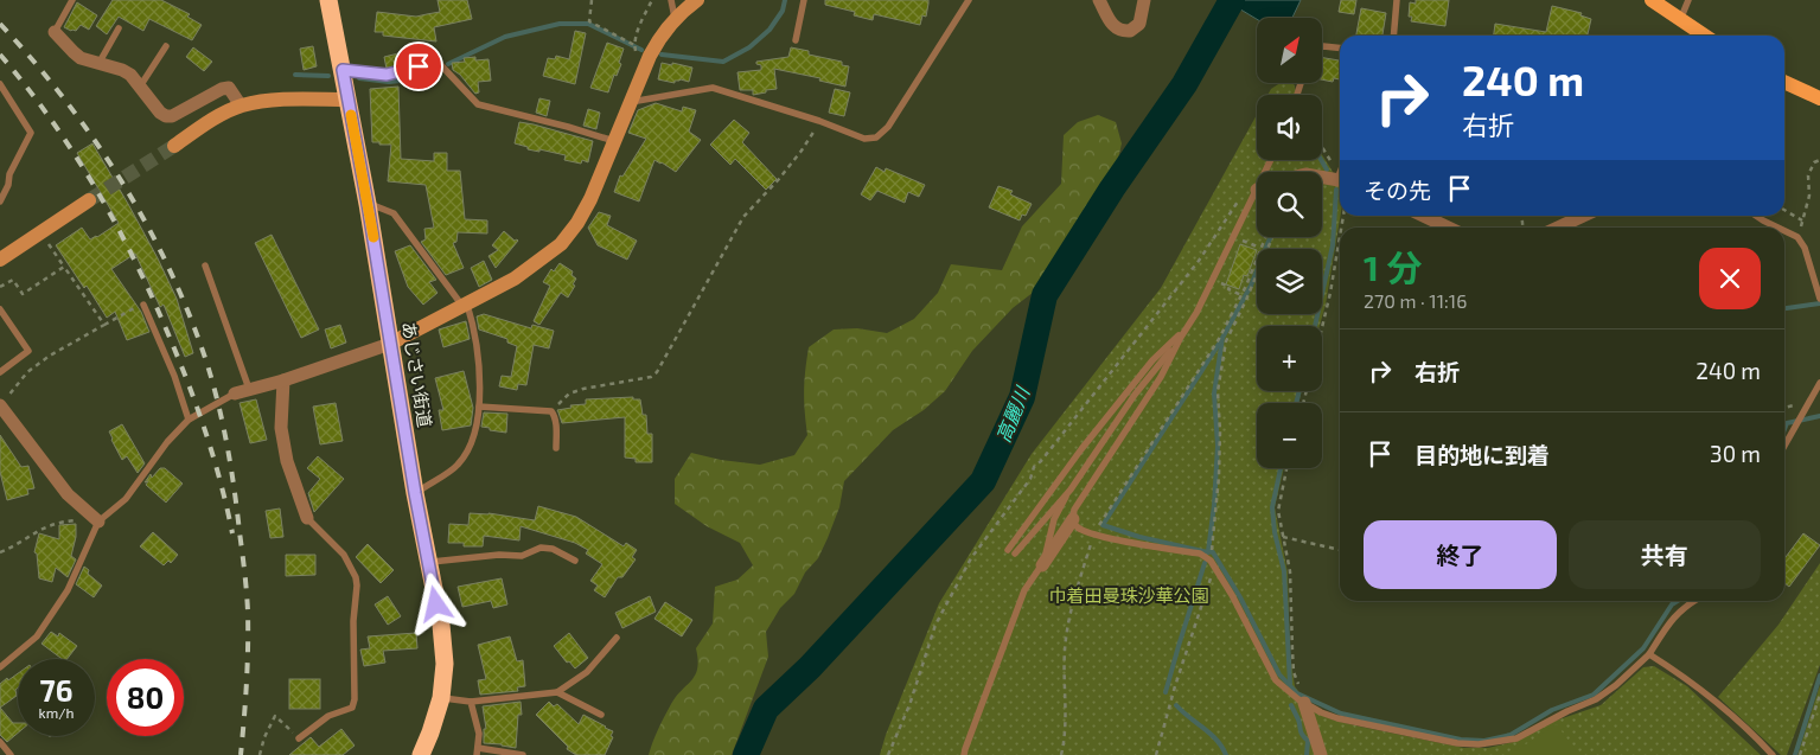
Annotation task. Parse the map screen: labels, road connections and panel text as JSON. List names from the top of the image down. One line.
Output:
{"streets":{"highway":["あじさい街道"]},"water":["高麗川"],"parks":["巾着田曼珠沙華公園"],"north":"top right","page":{"map_buttons":["+","−"],"turn":["240 m","右折"],"then":"その先","heading":["1 分","270 m · 11:16"],"list":[{"name":"右折","value":"240 m"},{"name":"目的地に到着","value":"30 m"}],"buttons":["終了","共有"],"speed":"76 km/h","limit":"80"}}
